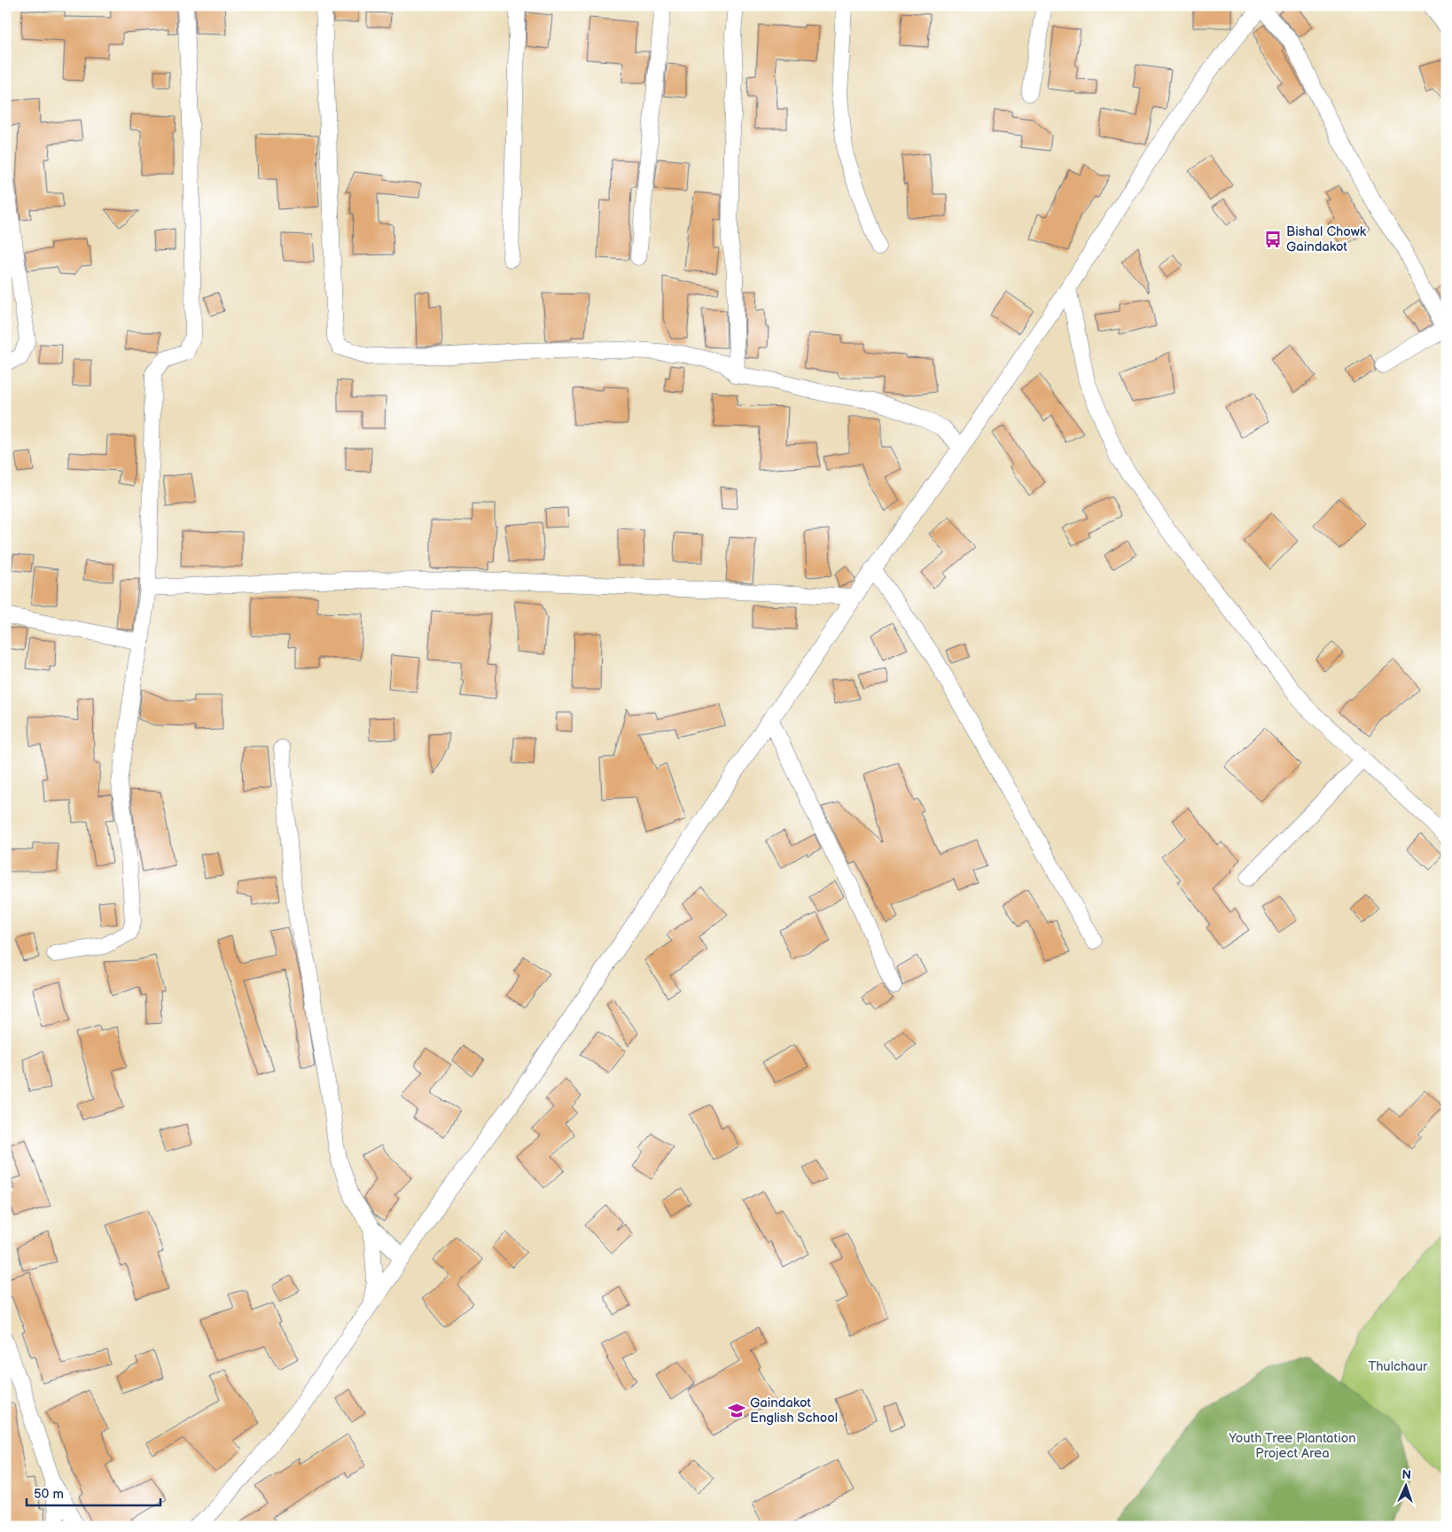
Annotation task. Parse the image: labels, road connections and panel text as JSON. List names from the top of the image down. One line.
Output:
{"parks":["Thulchaur","Youth Tree Plantation Project Area"],"places":{"bus stop":["Bishal Chowk Gaindakot"],"school or university":["Gaindakot English School"]},"scale_bar":"50 m","north":"top"}
